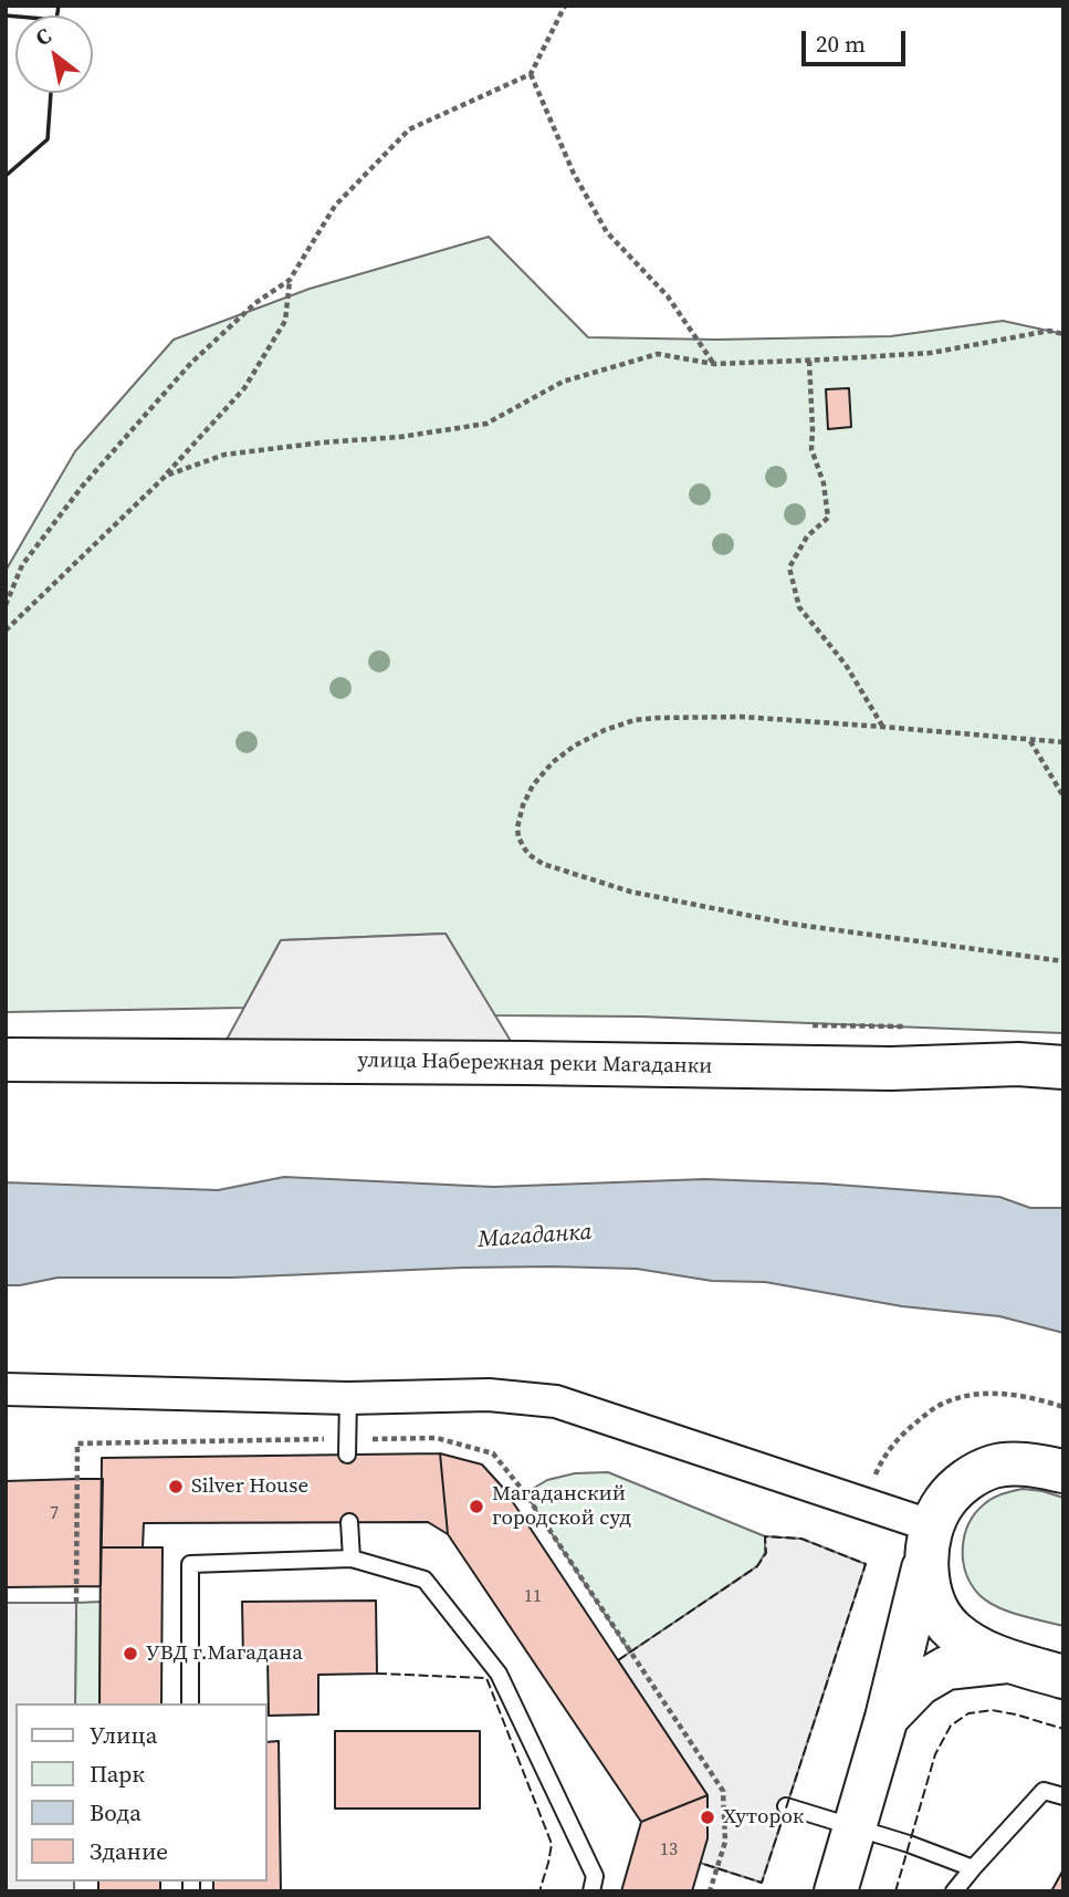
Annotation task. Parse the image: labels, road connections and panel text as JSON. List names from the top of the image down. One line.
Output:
{"streets":{"street":["улица Набережная реки Магаданки"]},"water":["Магаданка"],"places":["Silver House","Магаданский городской суд","УВД г.Магадана","Хуторок"],"house_numbers":["7","11","13"],"legend":["Улица","Парк","Вода","Здание"],"scale_bar":"20 m","north":"top left"}
